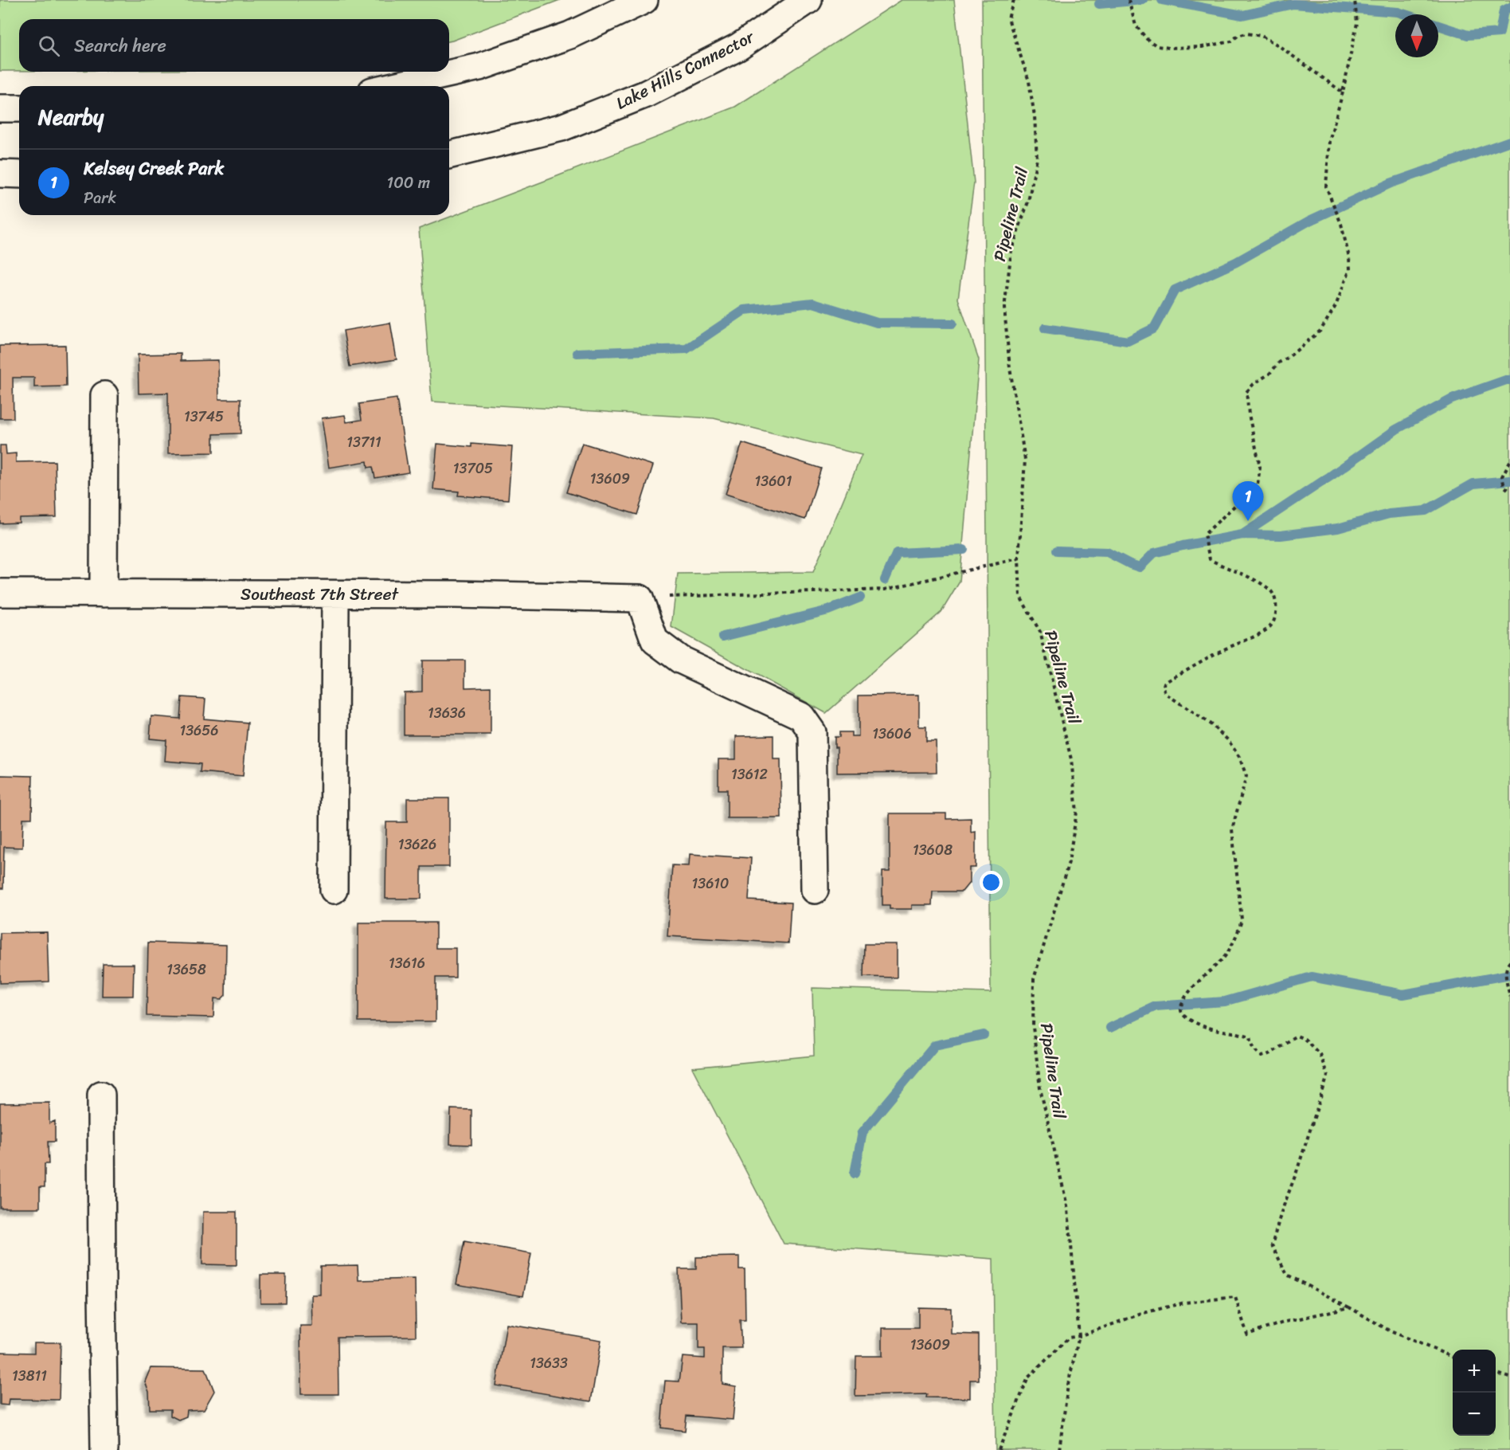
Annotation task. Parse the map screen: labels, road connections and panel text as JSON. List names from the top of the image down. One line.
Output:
{"streets":{"main road":["Lake Hills Connector","Southeast 7th Street"],"path":["Pipeline Trail"]},"house_numbers":["13745","13711","13705","13609","13601","13636","13656","13606","13612","13626","13608","13610","13616","13658","13609","13633","13811"],"north":"bottom","page":{"search":"Search here","heading":"Nearby","list":[{"mark":"1","name":"Kelsey Creek Park","note":"Park","value":"100 m"}],"pins":"1","map_buttons":["+","−"]}}
